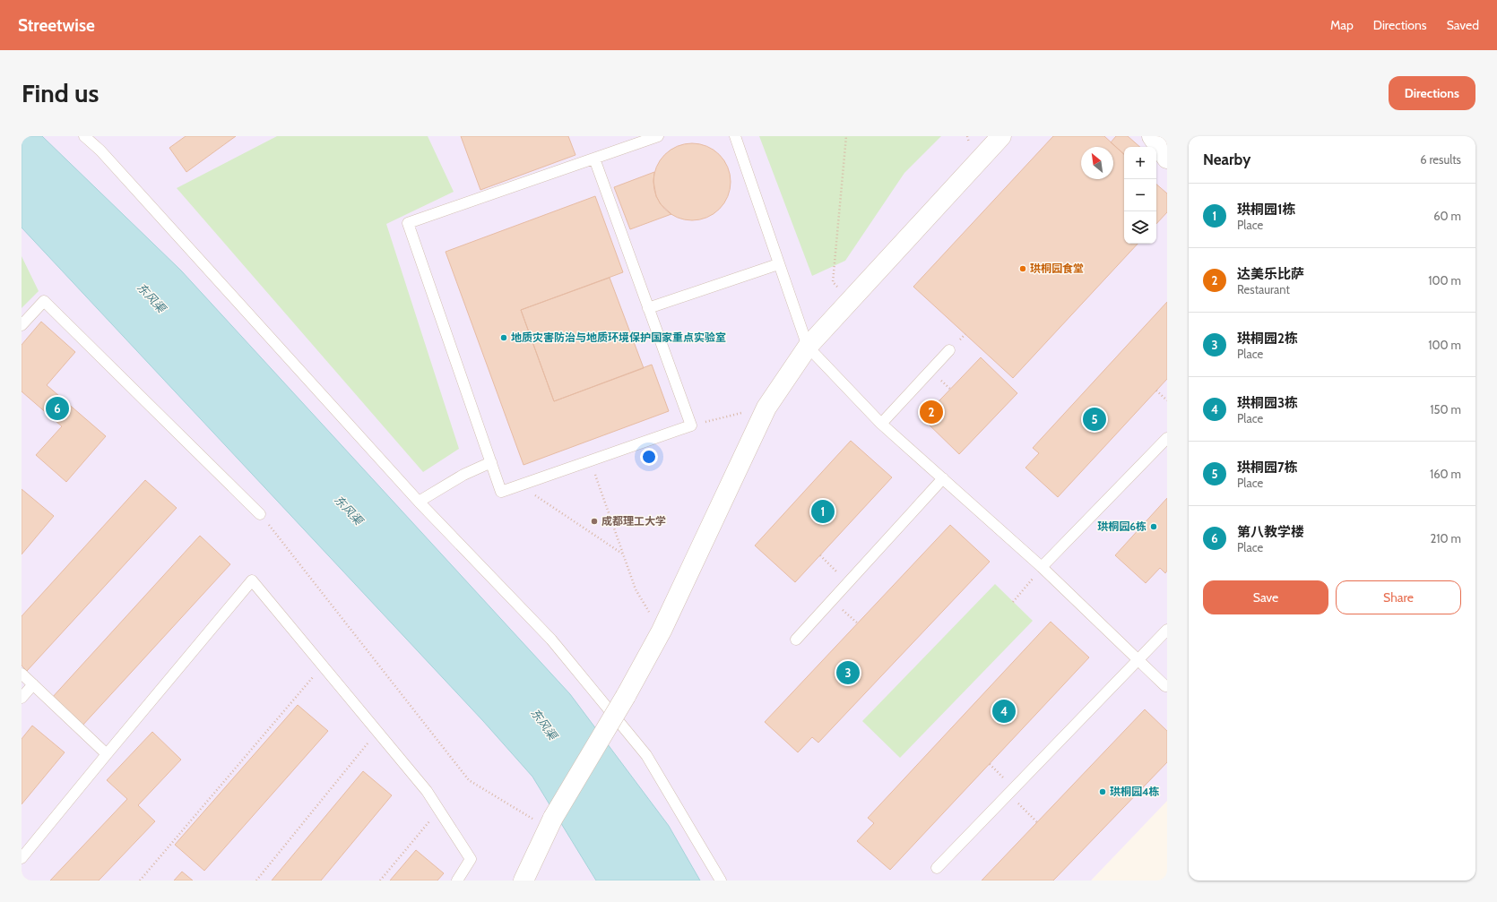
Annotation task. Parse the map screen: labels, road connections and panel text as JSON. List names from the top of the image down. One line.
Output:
{"water":["东风渠"],"places":["珙桐园食堂","地质灾害防治与地质环境保护国家重点实验室","成都理工大学","珙桐园6栋","珙桐园4栋"],"north":"top left","page":{"header":"Streetwise","nav":["Map","Directions","Saved"],"buttons":["Directions",["Save","Share"]],"title":"Find us","heading":["Nearby","6 results"],"map_buttons":["+","−"],"list":[{"mark":"1","name":"珙桐园1栋","note":"Place","value":"60 m"},{"mark":"2","name":"达美乐比萨","note":"Restaurant","value":"100 m"},{"mark":"3","name":"珙桐园2栋","note":"Place","value":"100 m"},{"mark":"4","name":"珙桐园3栋","note":"Place","value":"150 m"},{"mark":"5","name":"珙桐园7栋","note":"Place","value":"160 m"},{"mark":"6","name":"第八教学楼","note":"Place","value":"210 m"}],"pins":["6","2","5","1","3","4"]}}
